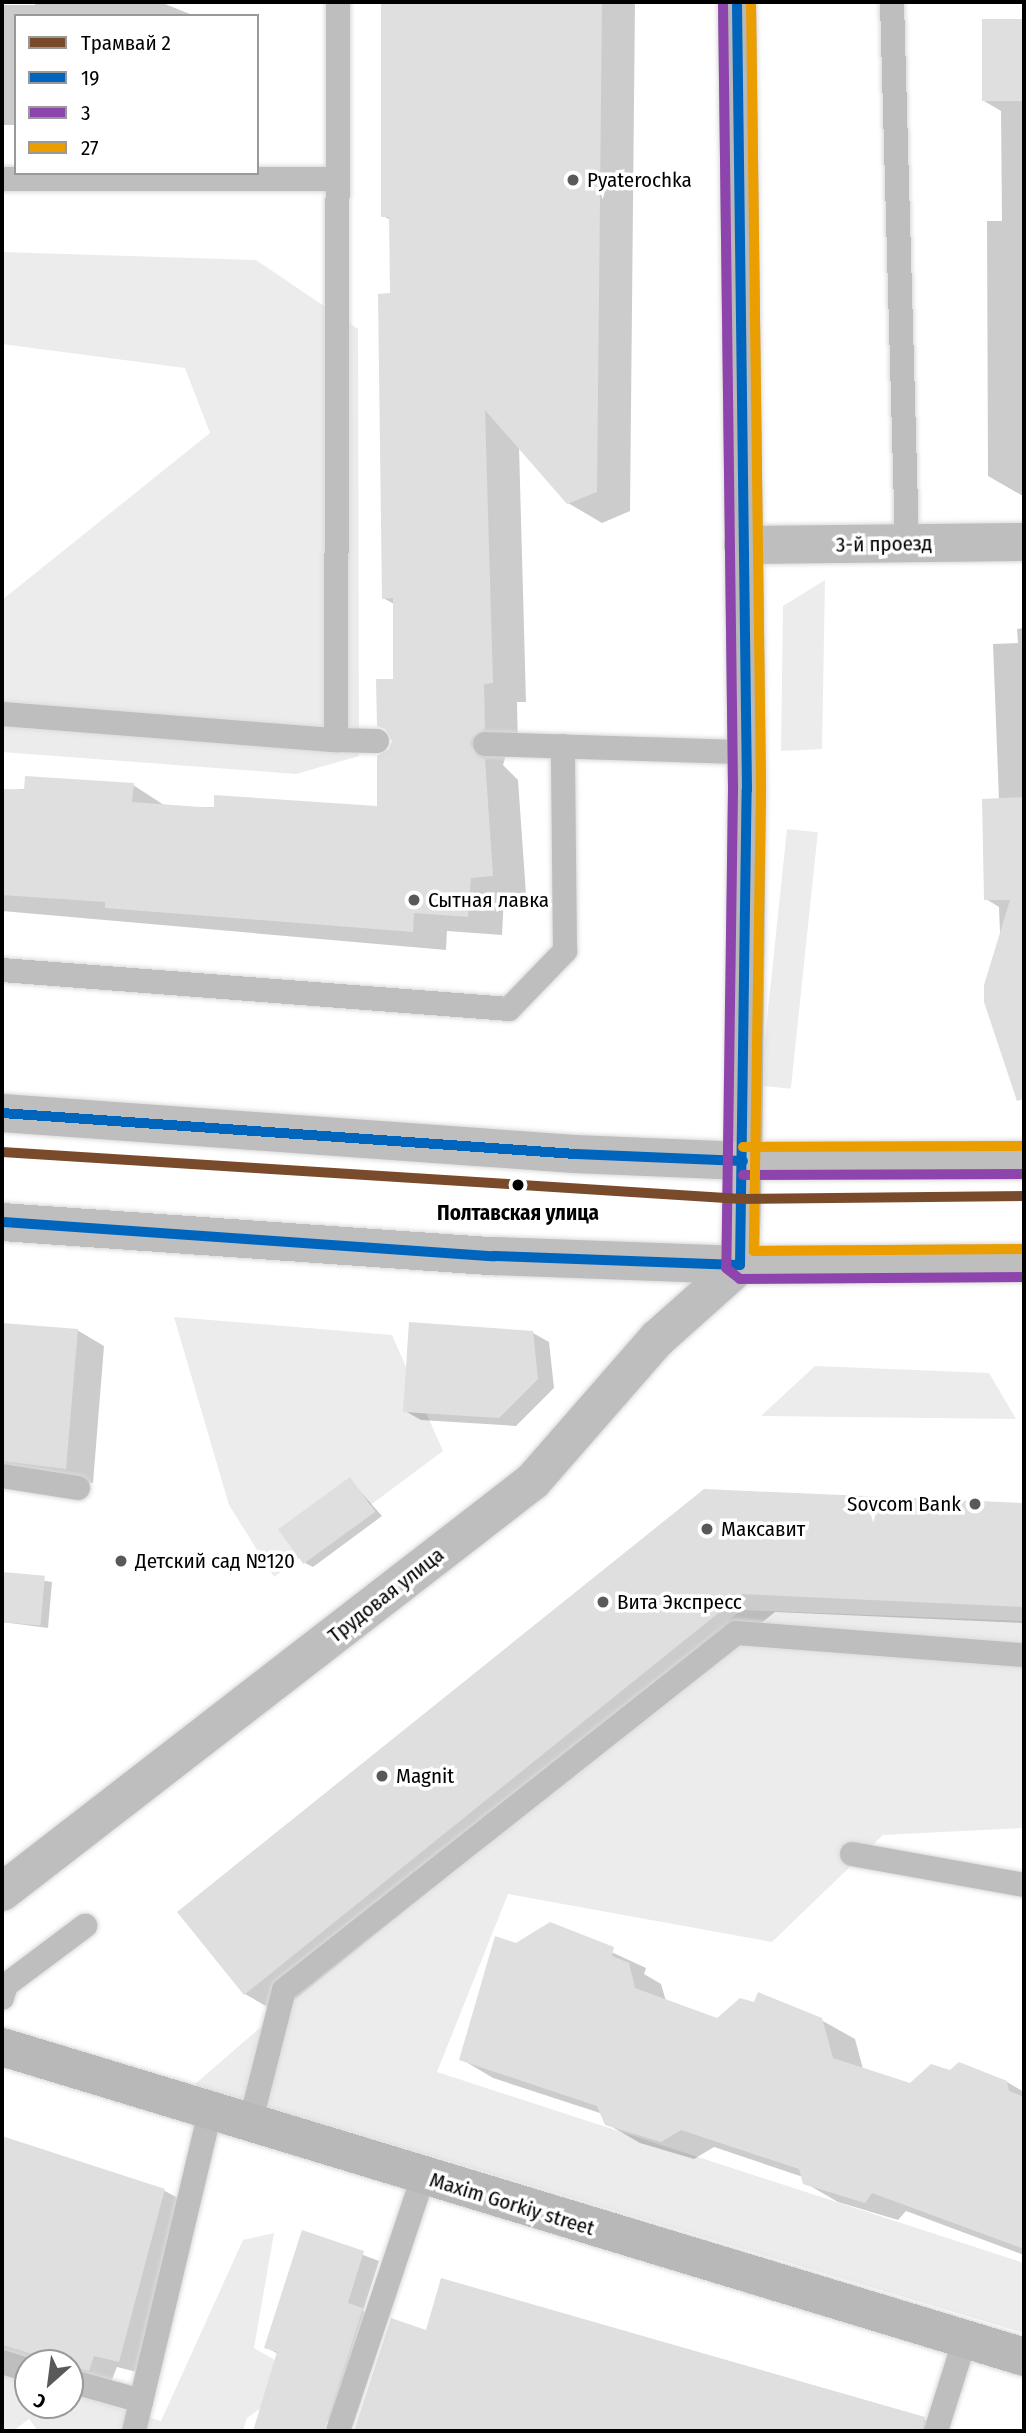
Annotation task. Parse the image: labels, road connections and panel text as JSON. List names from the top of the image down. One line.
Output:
{"streets":{"main road":["3-й проезд","Трудовая улица"],"street":["Maxim Gorkiy street"]},"places":["Pyaterochka","Сытная лавка","Полтавская улица","Sovcom Bank","Максавит","Детский сад №120","Вита Экспресс","Magnit"],"lines":["transit line 19","transit line 3","transit line 27","tram line 2"],"legend":["Трамвай 2","19","3","27"],"north":"bottom left"}
